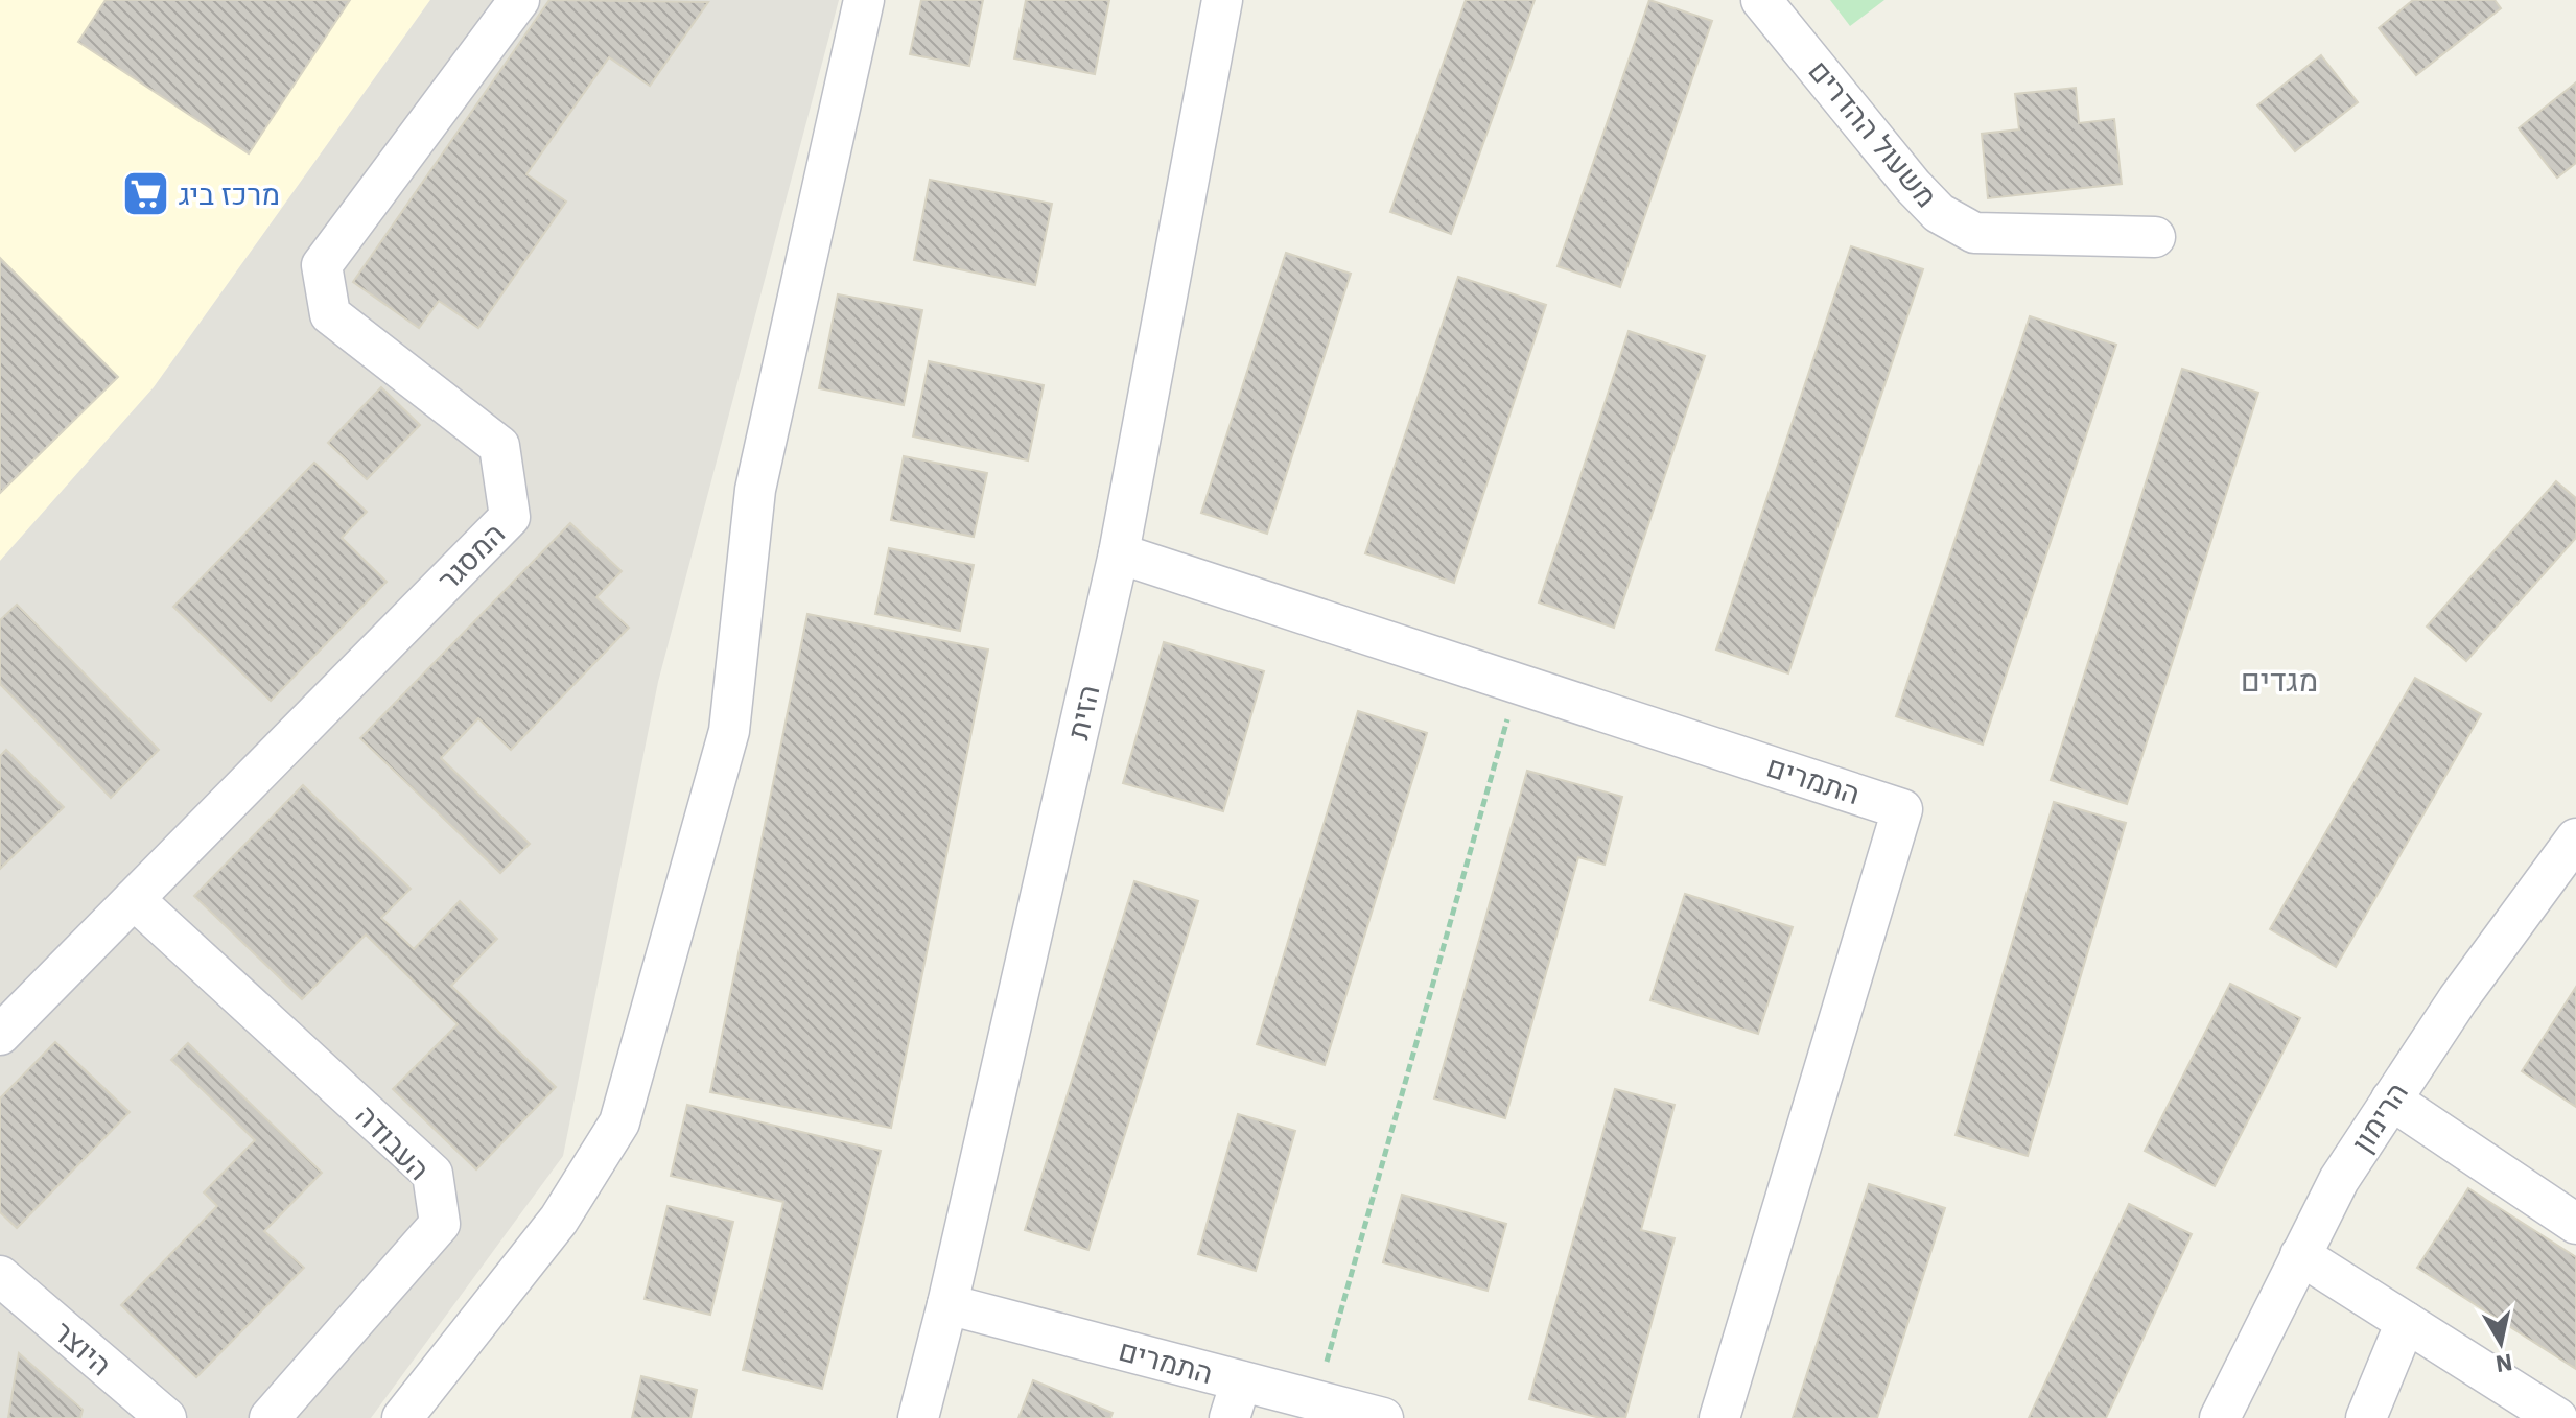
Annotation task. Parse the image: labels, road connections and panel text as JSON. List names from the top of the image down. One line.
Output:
{"streets":{"street":["משעול ההדרים","המסגר","הזית","התמרים","הרימון","העבודה","היוצר"]},"crossings":[["המסגר","העבודה"],["הזית","התמרים"]],"districts":["מגדים"],"places":{"supermarket":["מרכז ביג"]},"north":"bottom"}
